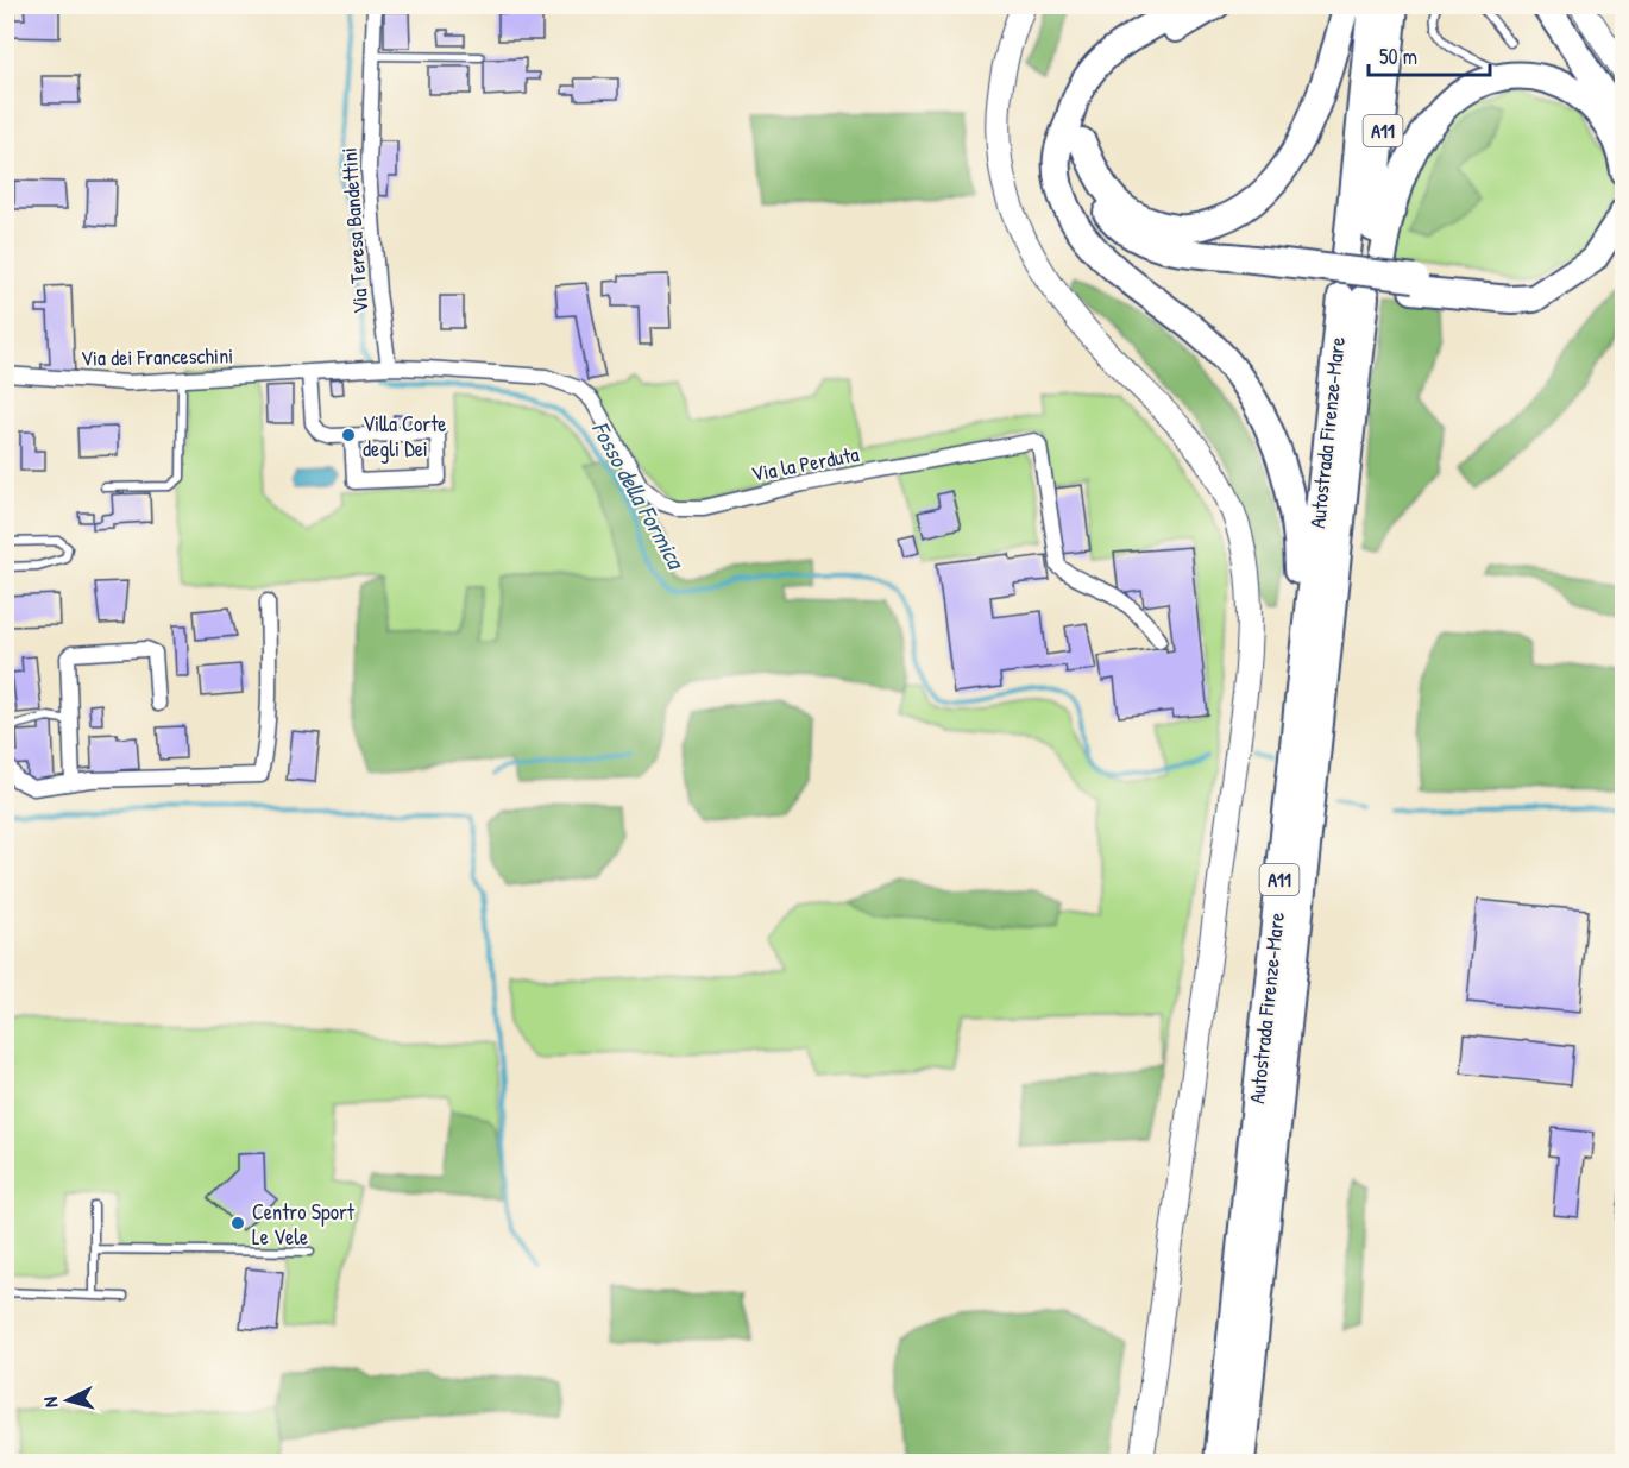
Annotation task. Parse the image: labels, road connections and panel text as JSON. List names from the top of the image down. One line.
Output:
{"streets":{"highway":["A11","Autostrada Firenze-Mare"],"street":["Via Teresa Bandettini","Via dei Franceschini","Via la Perduta"]},"crossings":[["Via Teresa Bandettini","Via dei Franceschini"],["Via Teresa Bandettini","Via la Perduta"],["Via dei Franceschini","Via la Perduta"]],"water":["Fosso della Formica"],"places":["Villa Corte degli Dei","Centro Sport Le Vele"],"scale_bar":"50 m","north":"left"}
